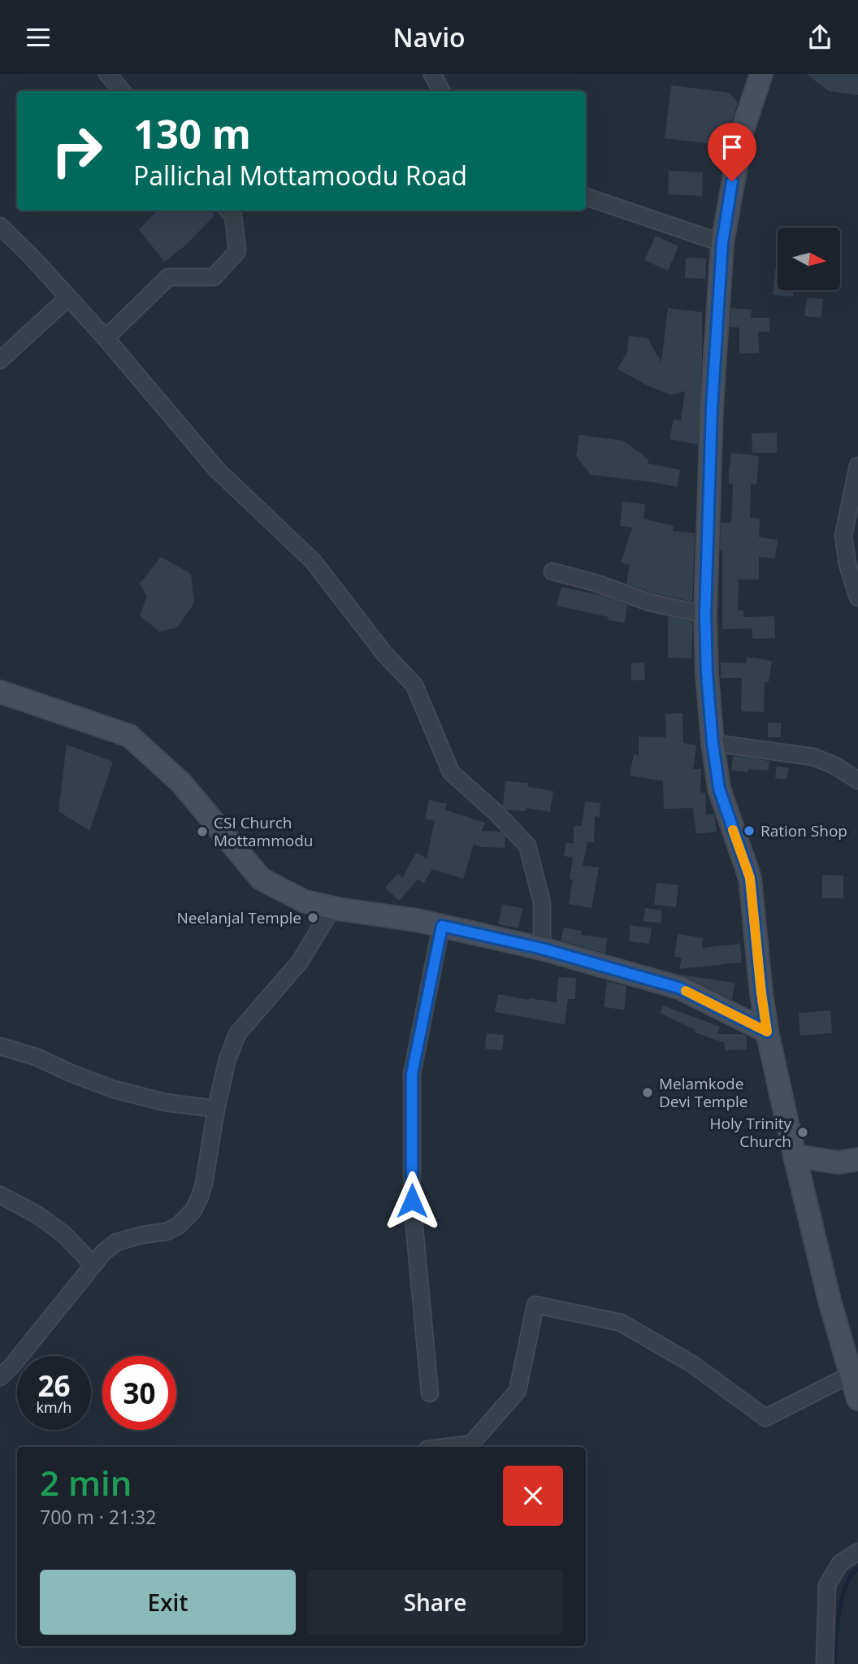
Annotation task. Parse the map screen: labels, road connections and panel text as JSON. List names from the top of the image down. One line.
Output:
{"places":["Ration Shop","CSI Church Mottammodu","Neelanjal Temple","Melamkode Devi Temple","Holy Trinity Church"],"north":"right","page":{"header":"Navio","turn":["130 m","Pallichal Mottamoodu Road"],"speed":"26 km/h","limit":"30","heading":["2 min","700 m · 21:32"],"buttons":["Exit","Share"]}}
